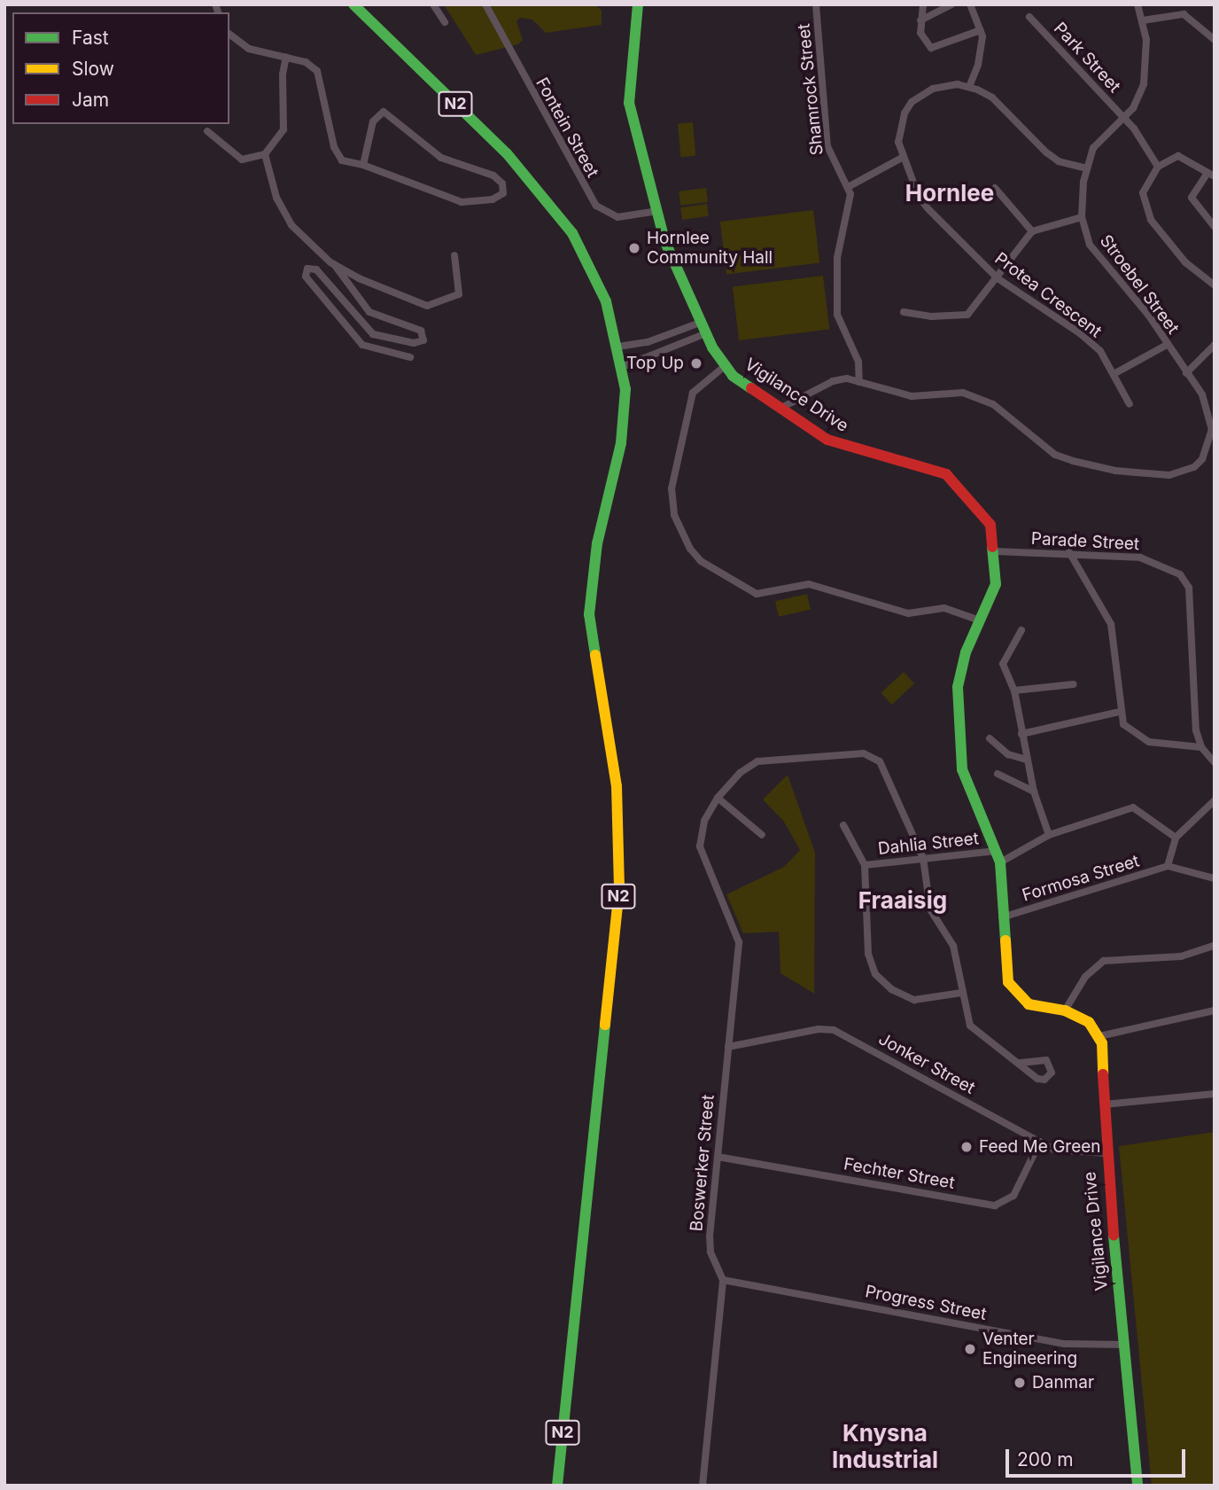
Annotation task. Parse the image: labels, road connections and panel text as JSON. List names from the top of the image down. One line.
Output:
{"streets":{"main road":["N2","Vigilance Drive"],"street":["Park Street","Shamrock Street","Fontein Street","Stroebel Street","Protea Crescent","Parade Street","Dahlia Street","Formosa Street","Jonker Street","Boswerker Street","Fechter Street","Progress Street"]},"crossings":[["Park Street","Stroebel Street"],["Fontein Street","Vigilance Drive"],["Stroebel Street","Vigilance Drive"],["Vigilance Drive","Parade Street"],["Vigilance Drive","Dahlia Street"],["Vigilance Drive","Formosa Street"],["Vigilance Drive","Jonker Street"],["Vigilance Drive","Progress Street"],["Jonker Street","Boswerker Street"],["Jonker Street","Fechter Street"],["Boswerker Street","Fechter Street"],["Boswerker Street","Progress Street"]],"districts":["Hornlee","Fraaisig","Knysna Industrial"],"places":["Hornlee Community Hall","Top Up","Feed Me Green","Venter Engineering","Danmar"],"legend":["Fast","Slow","Jam"],"scale_bar":"200 m"}
